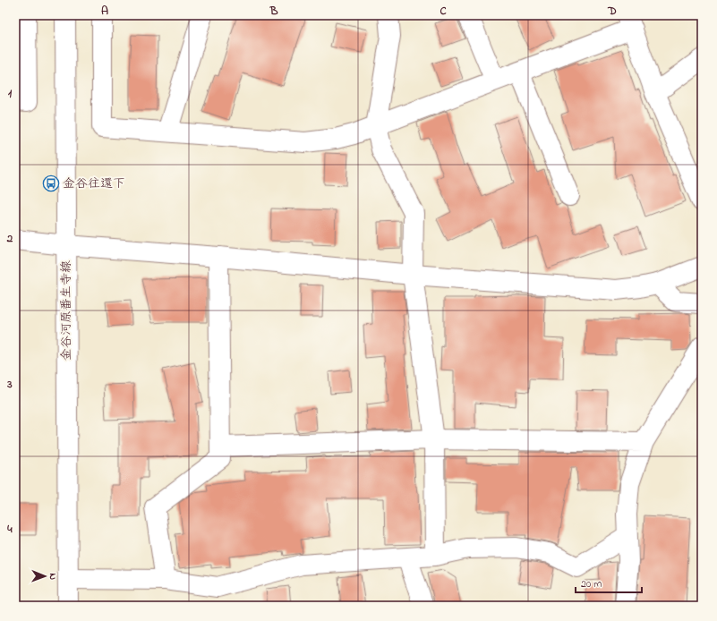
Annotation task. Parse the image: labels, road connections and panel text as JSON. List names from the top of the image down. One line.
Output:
{"streets":{"street":["金谷河原番生寺線"]},"places":{"bus stop":["金谷往還下"]},"scale_bar":"20 m","north":"right","grid":{"columns":["A","B","C","D"],"rows":["1","2","3","4"]}}
